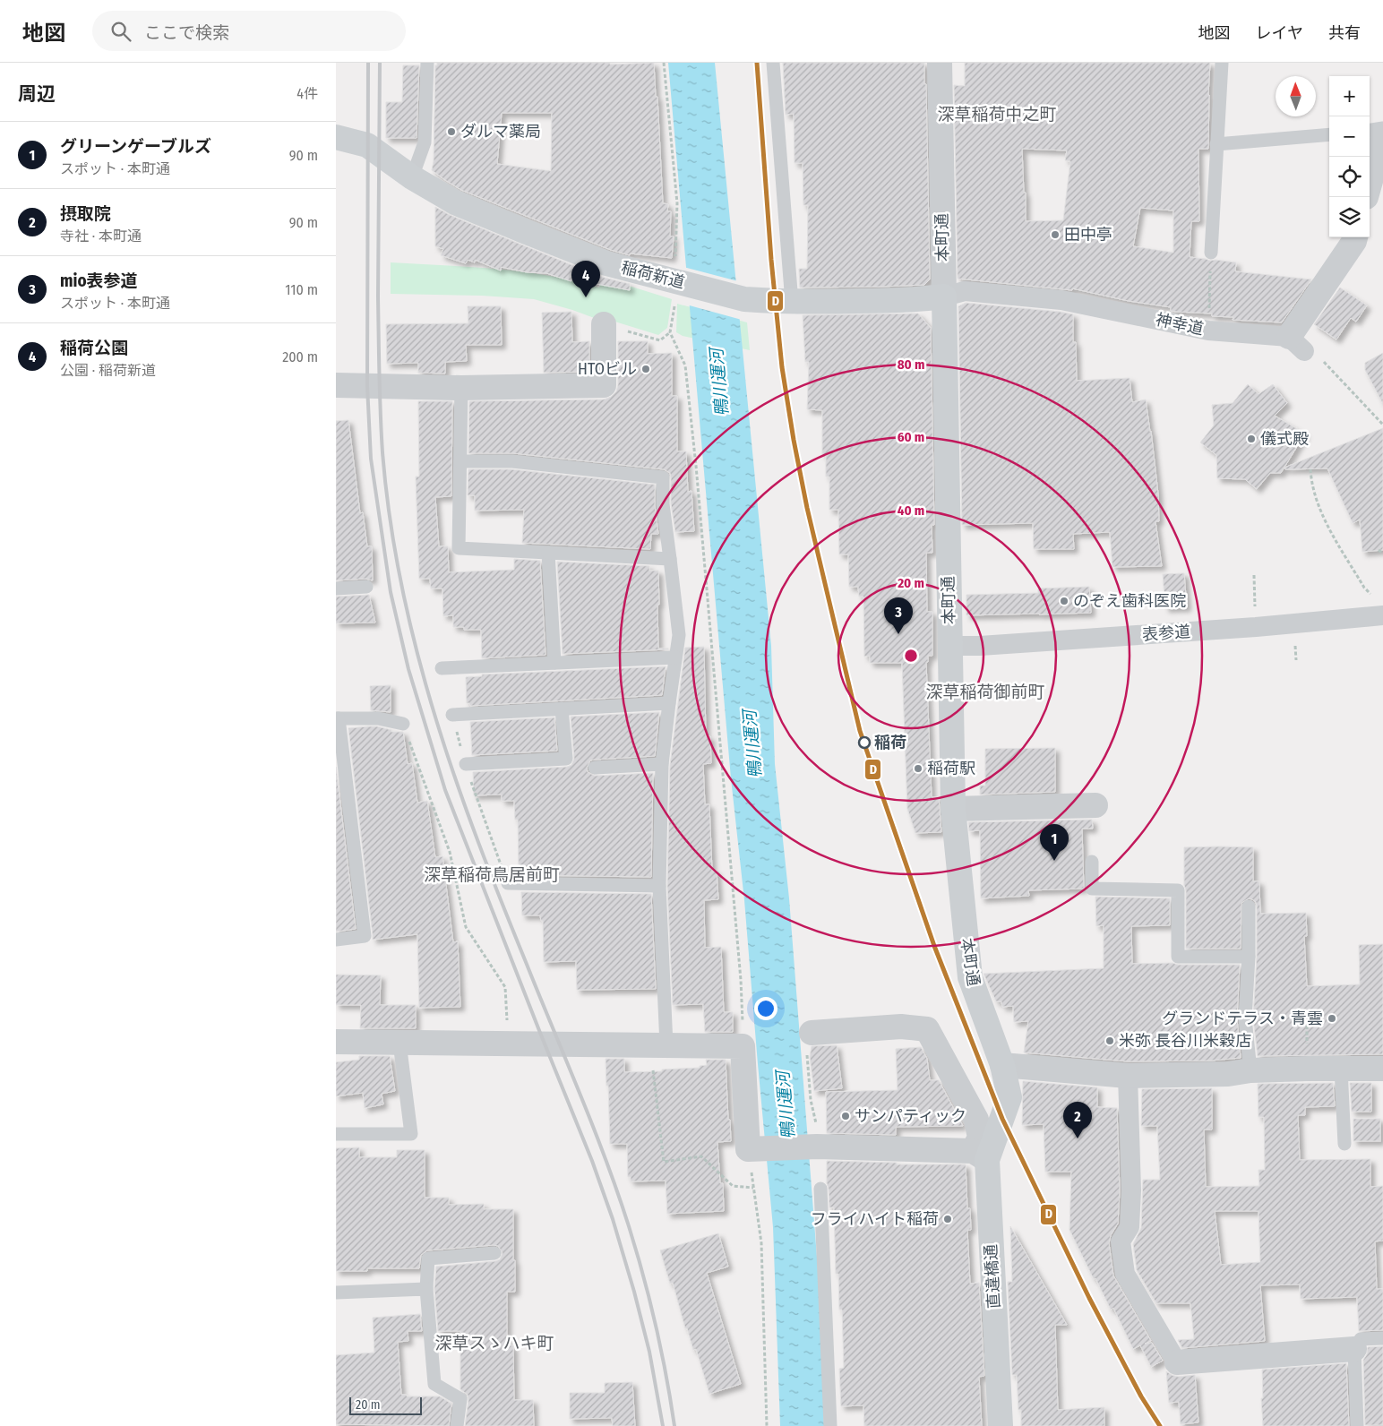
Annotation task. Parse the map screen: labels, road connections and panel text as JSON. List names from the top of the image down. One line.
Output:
{"streets":{"main road":["本町通","稲荷新道","直違橋通"],"street":["神幸道","表参道"]},"crossings":[["本町通","稲荷新道"],["本町通","神幸道"],["本町通","表参道"],["本町通","直違橋通"],["稲荷新道","神幸道"]],"districts":["深草稲荷中之町","深草稲荷御前町","深草稲荷鳥居前町","深草スゝハキ町"],"water":["鴨川運河"],"places":["ダルマ薬局","田中亭","HTOビル","儀式殿","のぞえ歯科医院","稲荷","稲荷駅","グランドテラス・青雲","米弥 長谷川米穀店","サンパティック","フライハイト稲荷"],"lines":["transit line D"],"scale_bar":"20 m","north":"top","page":{"header":"地図","search":"ここで検索","nav":["地図","レイヤ","共有"],"heading":["周辺","4件"],"map_buttons":["+","−"],"list":[{"mark":"1","name":"グリーンゲーブルズ","note":"スポット · 本町通","value":"90 m"},{"mark":"2","name":"摂取院","note":"寺社 · 本町通","value":"90 m"},{"mark":"3","name":"mio表参道","note":"スポット · 本町通","value":"110 m"},{"mark":"4","name":"稲荷公園","note":"公園 · 稲荷新道","value":"200 m"}],"pins":["4","3","1","2"],"scale":"20 m"},"rings":["80 m","60 m","40 m","20 m"]}
